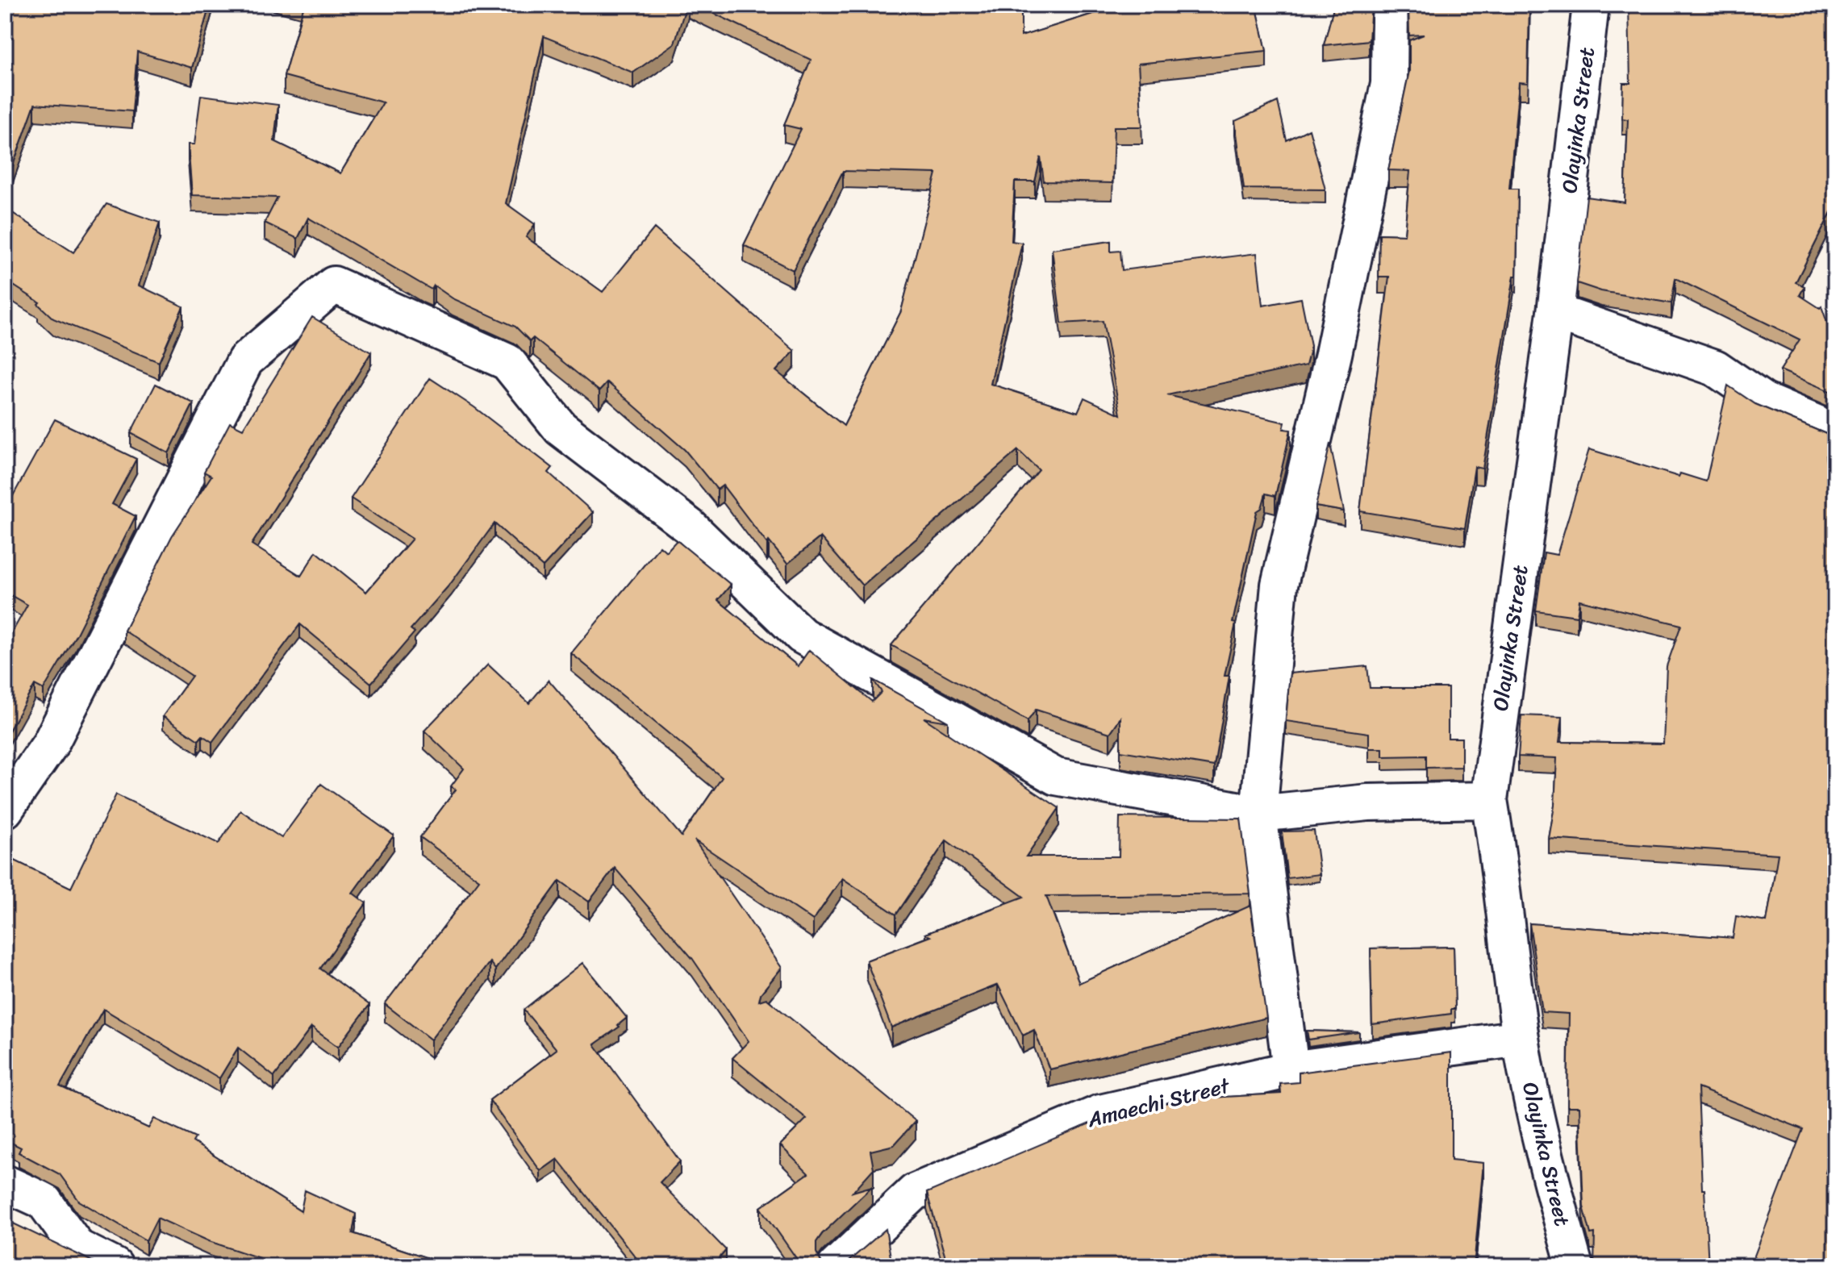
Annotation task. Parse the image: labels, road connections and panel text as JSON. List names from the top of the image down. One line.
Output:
{"streets":{"street":["Olayinka Street","Amaechi Street"]},"crossings":[["Olayinka Street","Amaechi Street"]]}
